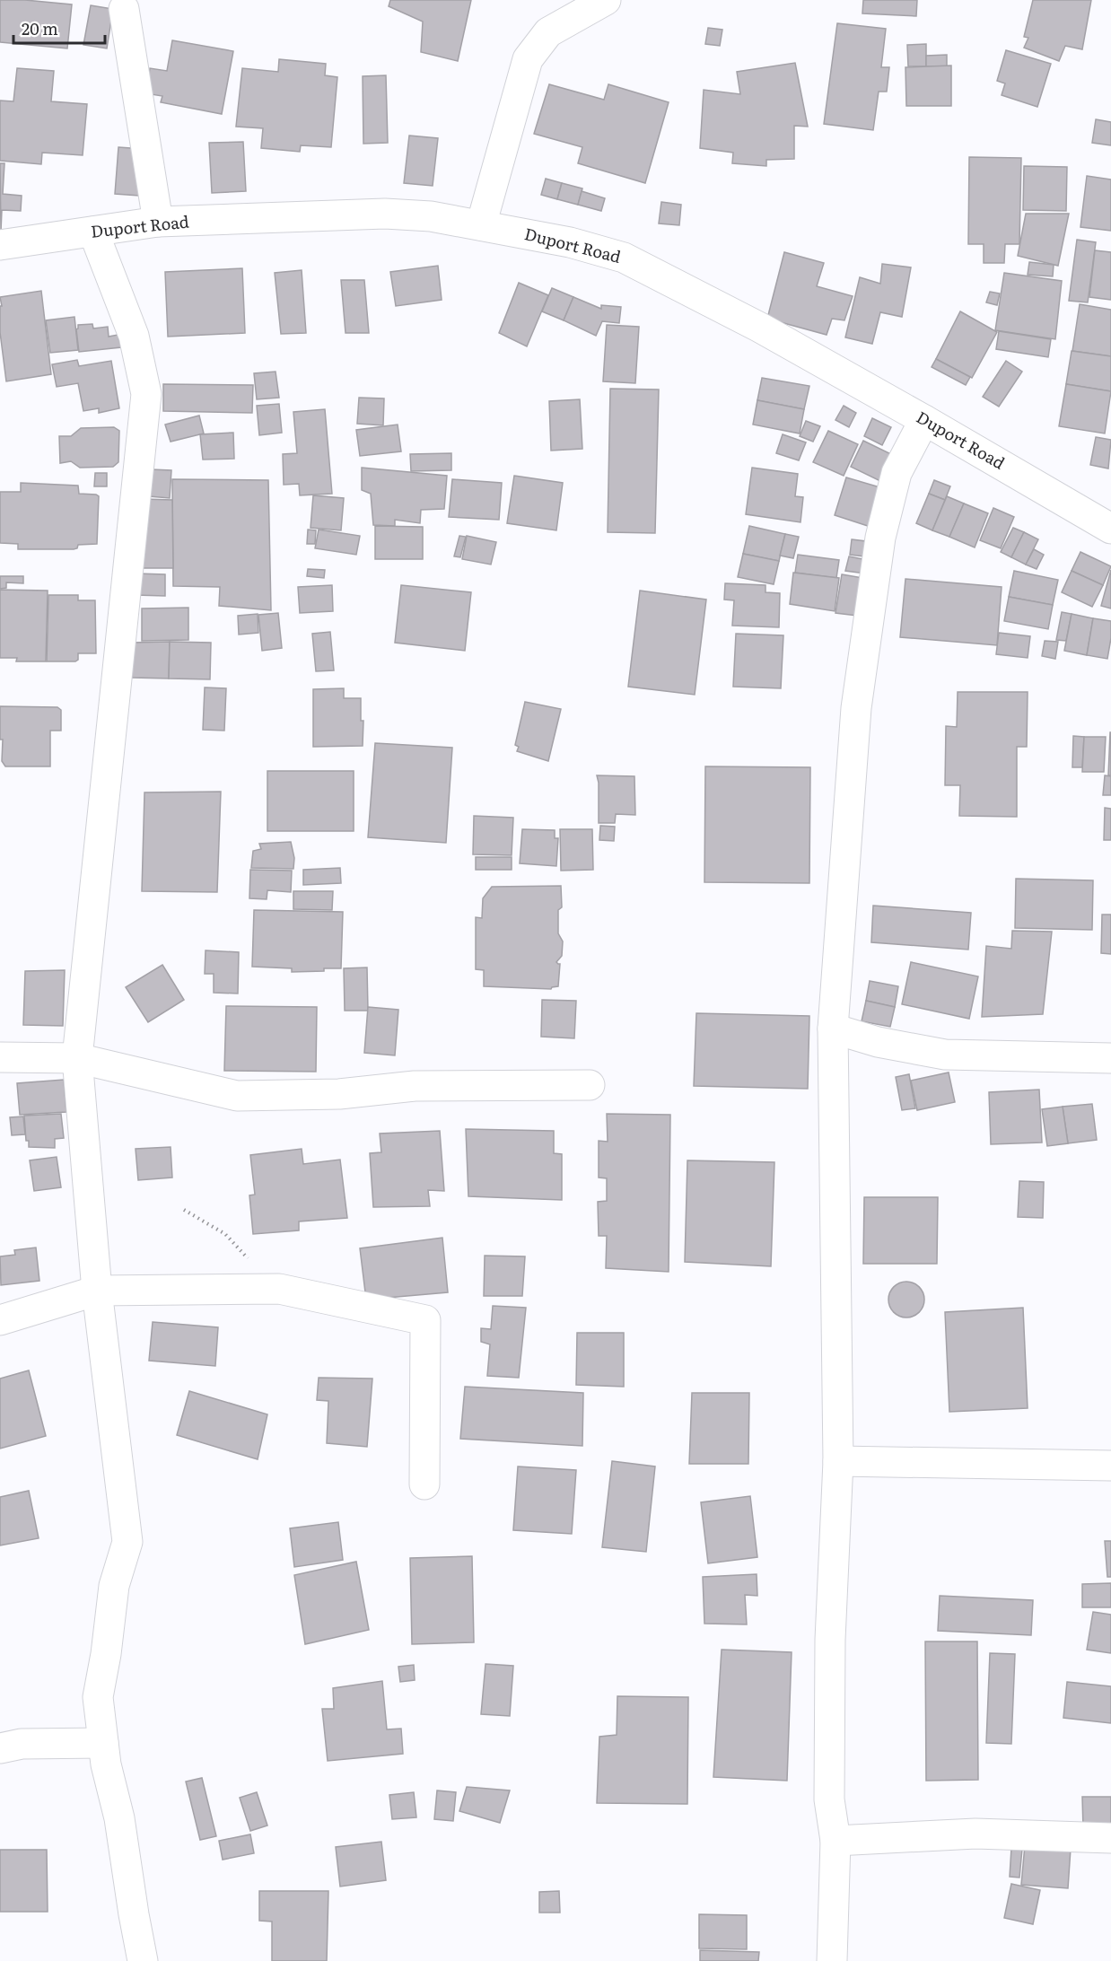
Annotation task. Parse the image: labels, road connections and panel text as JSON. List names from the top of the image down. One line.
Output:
{"streets":{"street":["Duport Road"]},"scale_bar":"20 m"}
